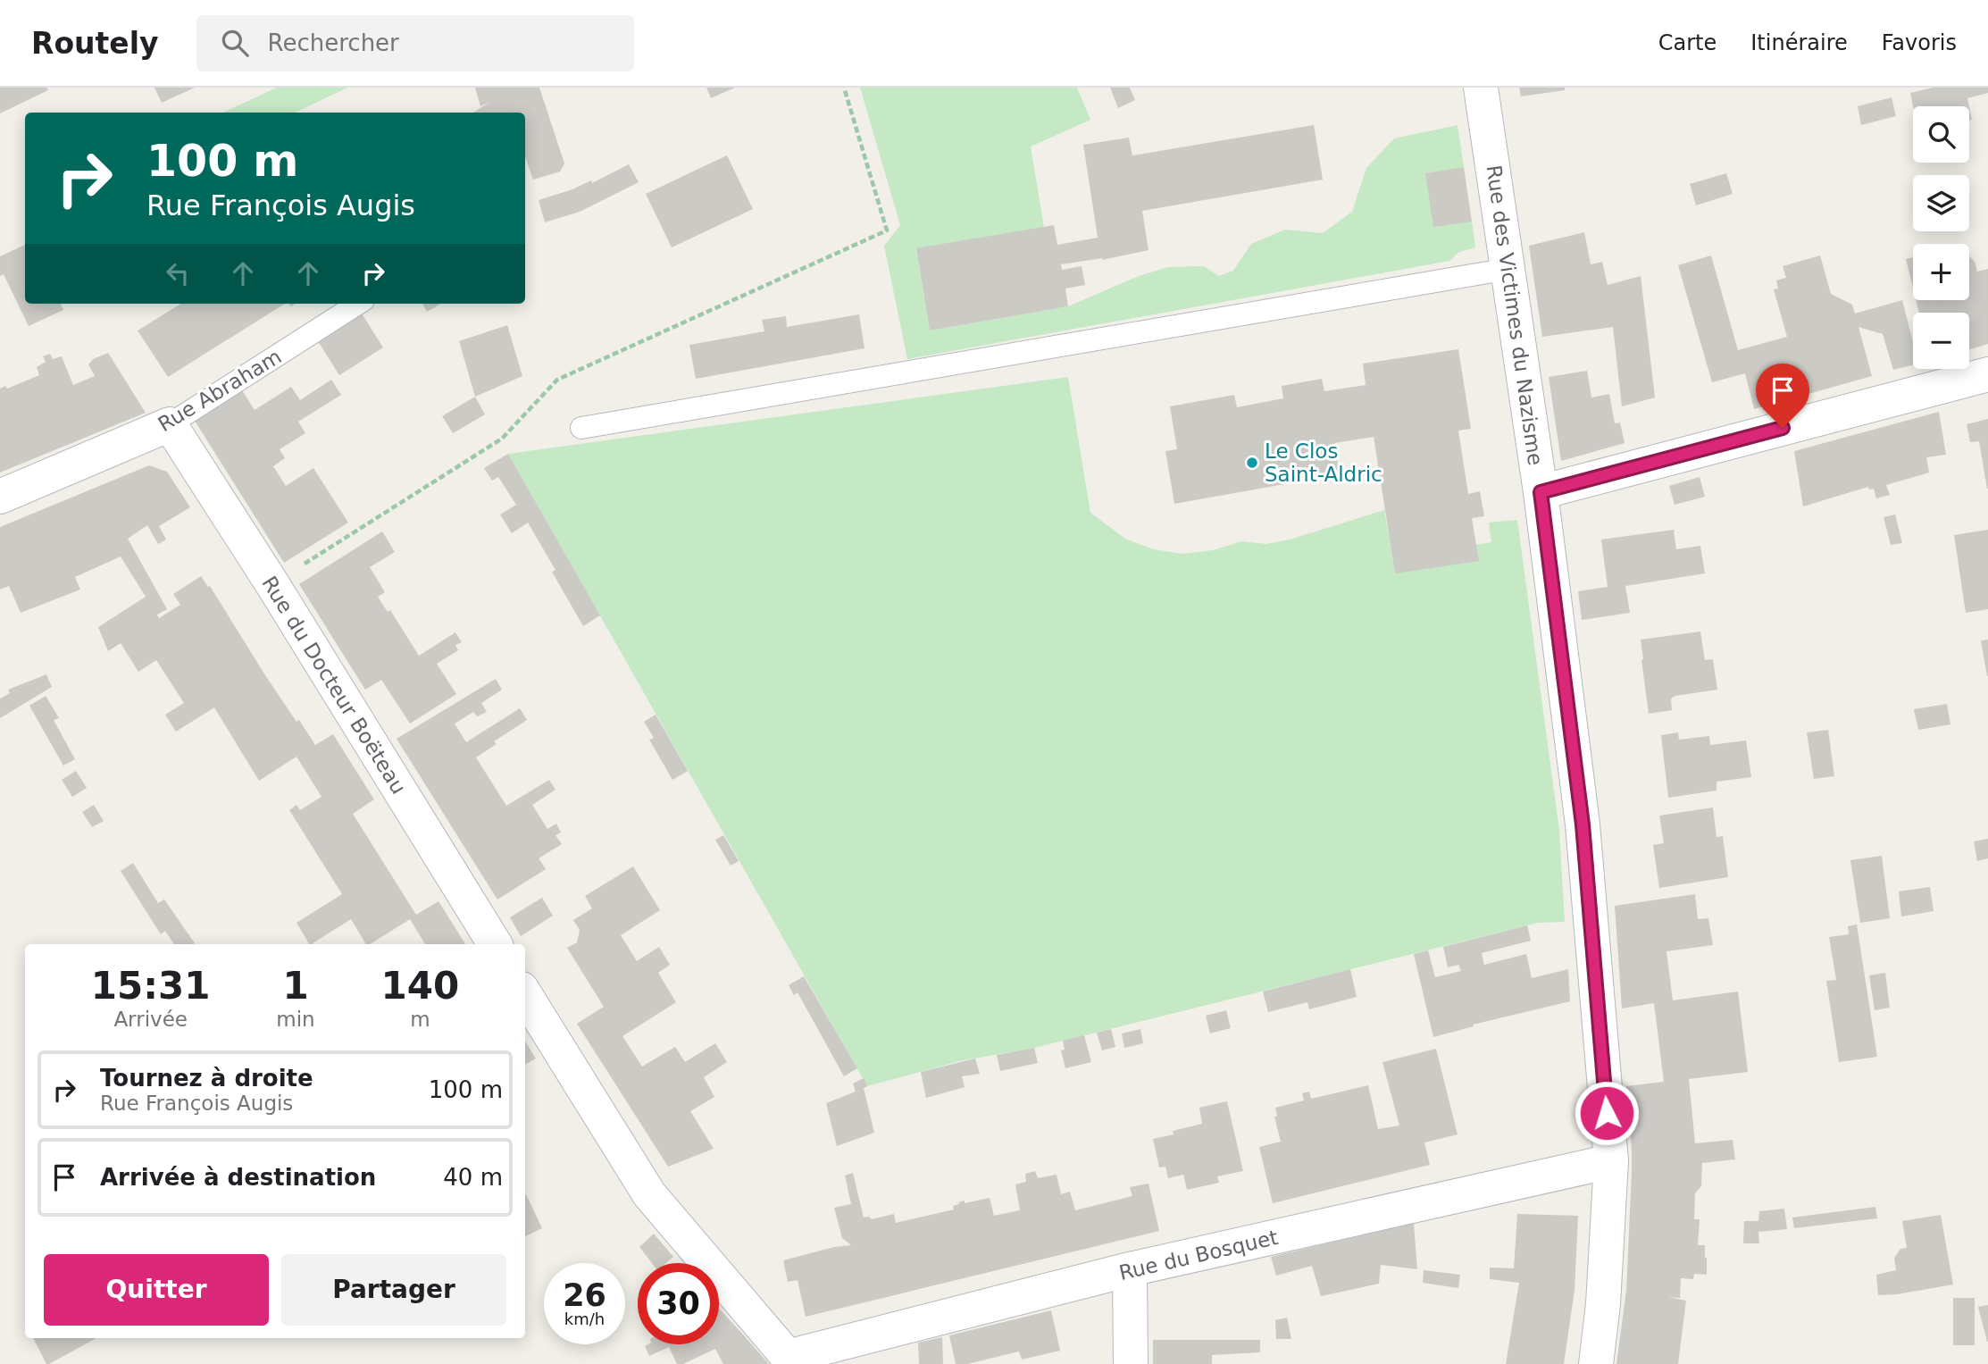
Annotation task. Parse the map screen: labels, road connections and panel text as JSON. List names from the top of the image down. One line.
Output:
{"streets":{"street":["Rue des Victimes du Nazisme","Rue Abraham","Rue du Docteur Boëteau","Rue du Bosquet"]},"crossings":[["Rue des Victimes du Nazisme","Rue du Bosquet"],["Rue Abraham","Rue du Docteur Boëteau"]],"places":["Le Clos Saint-Aldric"],"page":{"header":"Routely","search":"Rechercher","nav":["Carte","Itinéraire","Favoris"],"map_buttons":["+","−"],"turn":["100 m","Rue François Augis"],"eta":["15:31","Arrivée","1","min","140","m"],"list":[{"name":"Tournez à droite","note":"Rue François Augis","value":"100 m"},{"name":"Arrivée à destination","value":"40 m"}],"buttons":["Quitter","Partager"],"speed":"26 km/h","limit":"30"}}
